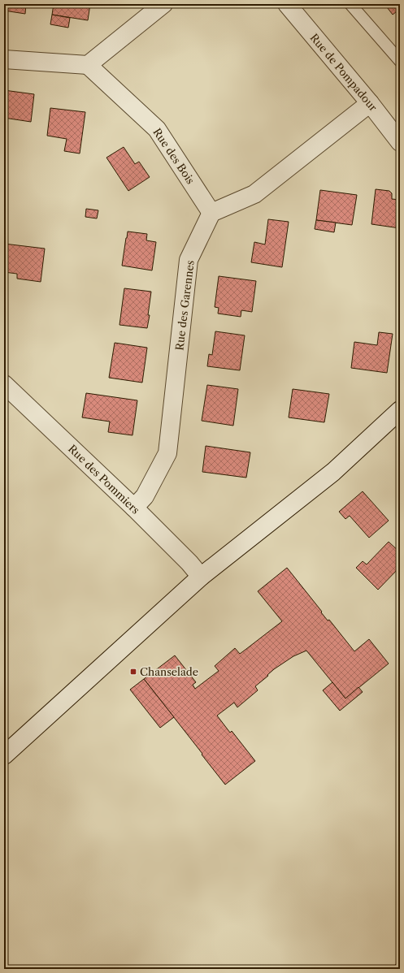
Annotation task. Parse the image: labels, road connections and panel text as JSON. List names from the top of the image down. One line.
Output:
{"streets":{"street":["Rue de Pompadour","Rue des Bois","Rue des Garennes","Rue des Pommiers"]},"crossings":[["Rue des Bois","Rue des Garennes"],["Rue des Garennes","Rue des Pommiers"]],"places":{"transit":["Chanselade"]}}
